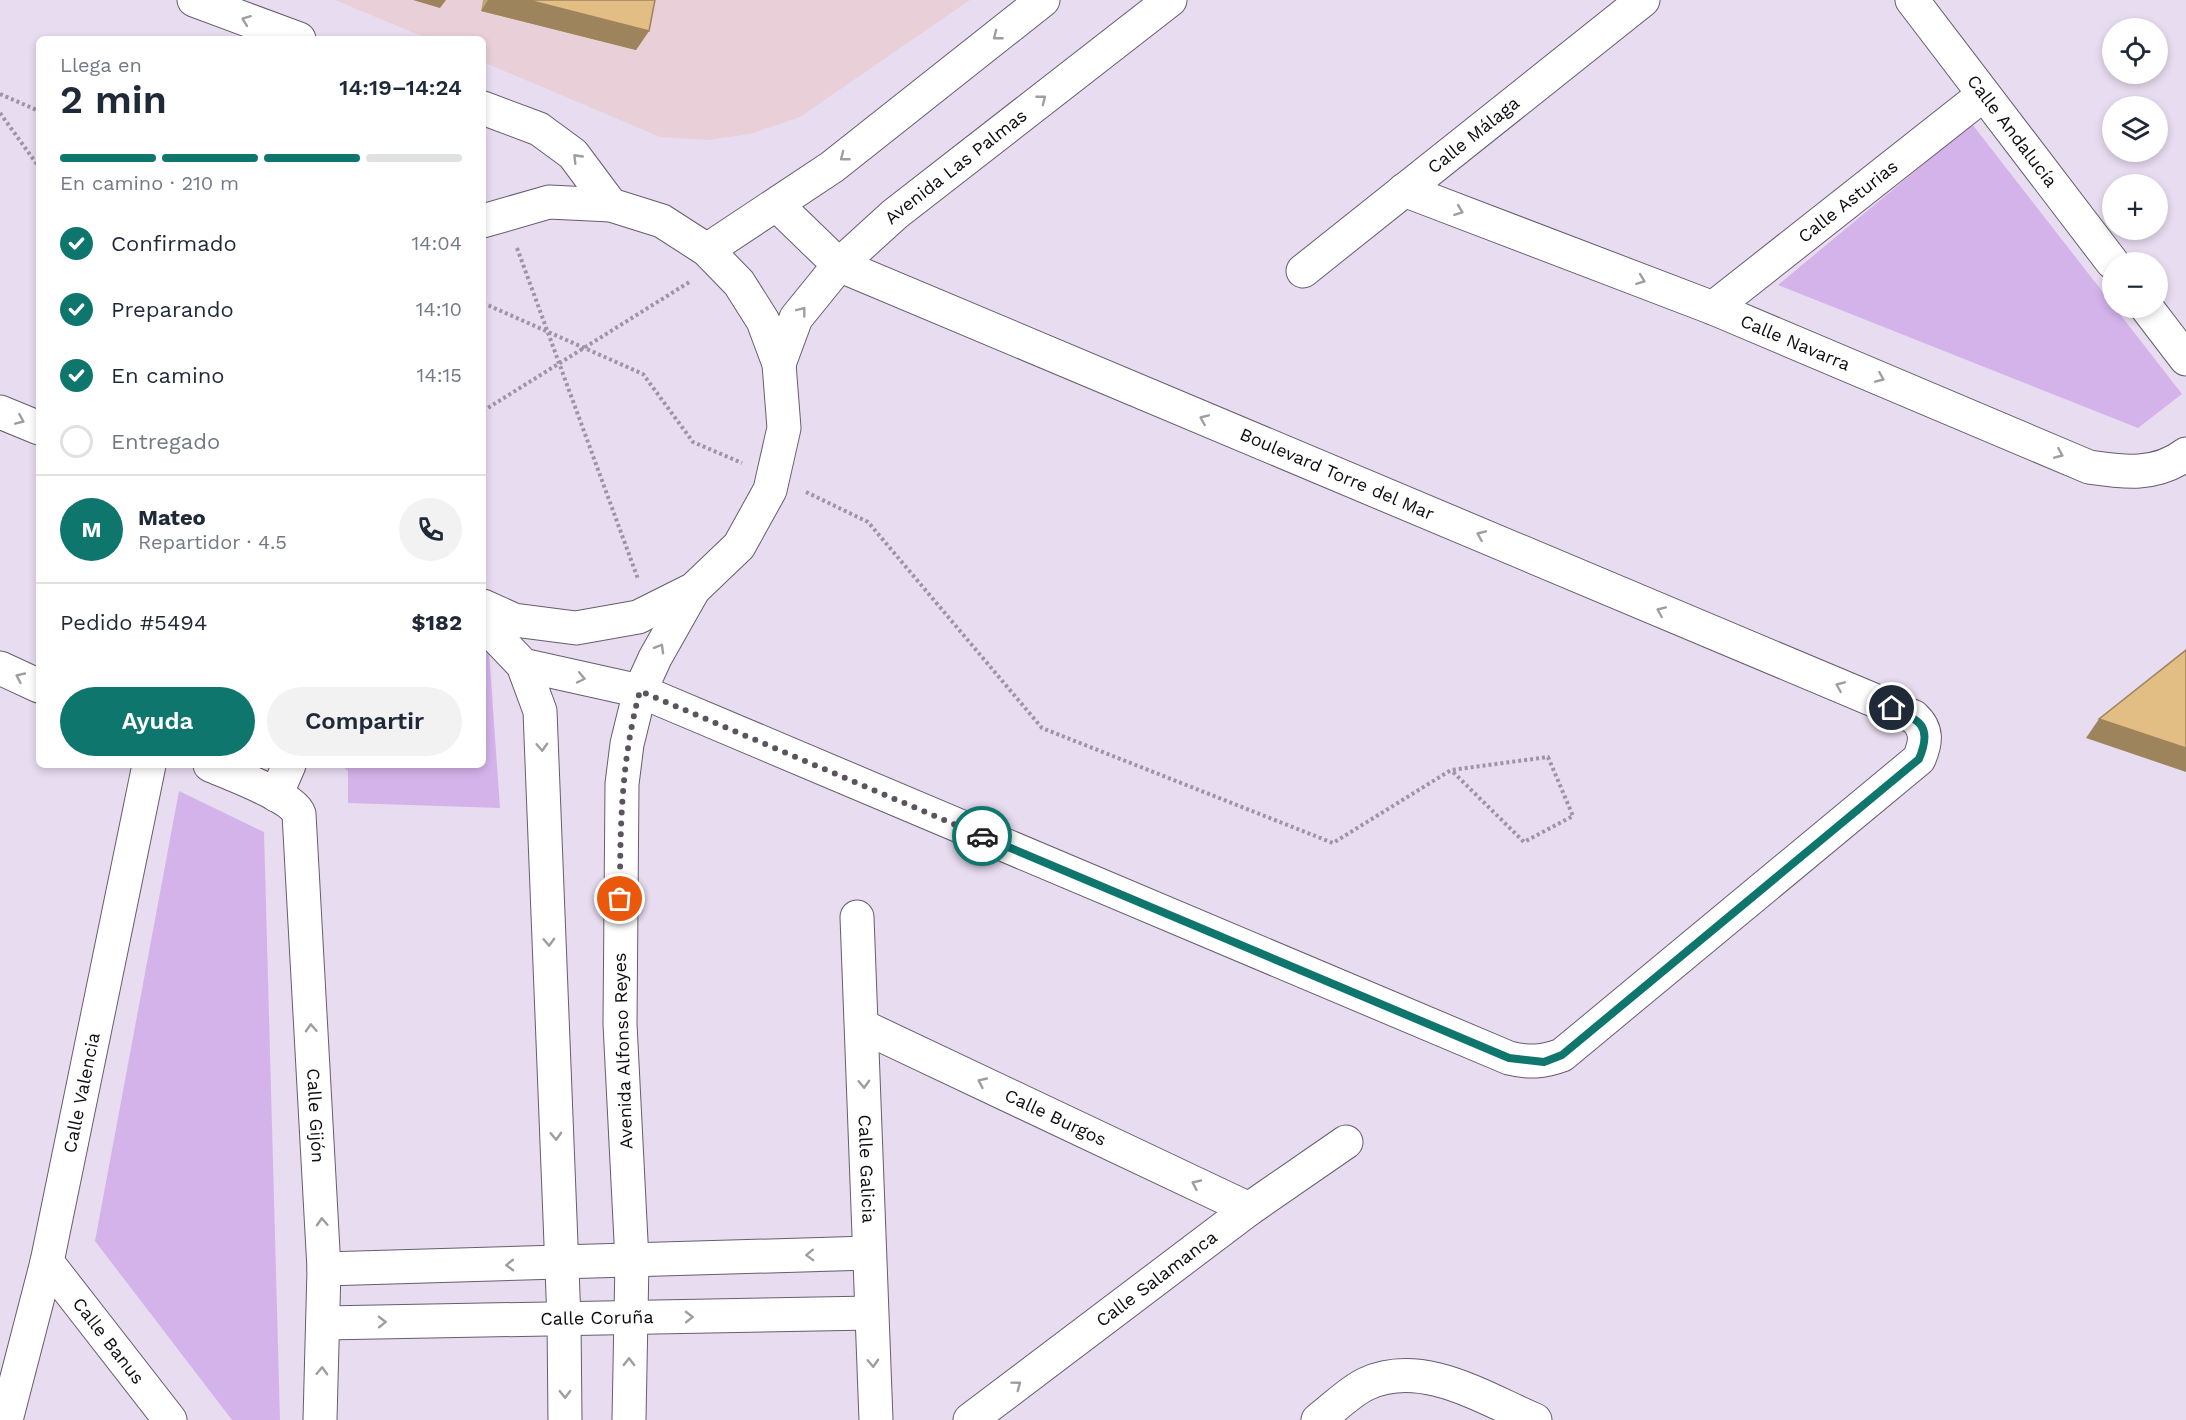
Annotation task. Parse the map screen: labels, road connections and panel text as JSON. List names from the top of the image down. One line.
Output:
{"streets":{"street":["Calle Andalucía","Calle Málaga","Avenida Las Palmas","Calle Asturias","Calle Navarra","Boulevard Torre del Mar","Avenida Alfonso Reyes","Calle Valencia","Calle Gijón","Calle Burgos","Calle Galicia","Calle Salamanca","Calle Coruña","Calle Banus"]},"crossings":[["Calle Andalucía","Calle Asturias"],["Calle Málaga","Calle Navarra"],["Avenida Las Palmas","Boulevard Torre del Mar"],["Calle Asturias","Calle Navarra"],["Boulevard Torre del Mar","Avenida Alfonso Reyes"],["Avenida Alfonso Reyes","Calle Coruña"],["Calle Valencia","Calle Banus"],["Calle Gijón","Calle Coruña"],["Calle Burgos","Calle Galicia"],["Calle Burgos","Calle Salamanca"],["Calle Galicia","Calle Coruña"]],"one_way":["Calle Navarra","Calle Burgos","Calle Galicia","Calle Salamanca"],"page":{"map_buttons":["+","−"],"heading":["2 min","Llega en","14:19–14:24"],"panel":["Mateo","Repartidor · 4.5","Pedido #5494","$182"],"bar":"En camino · 210 m","list":[["Confirmado","14:04"],["Preparando","14:10"],["En camino","14:15"],"Entregado"],"round":"M","buttons":["Ayuda","Compartir"]}}
